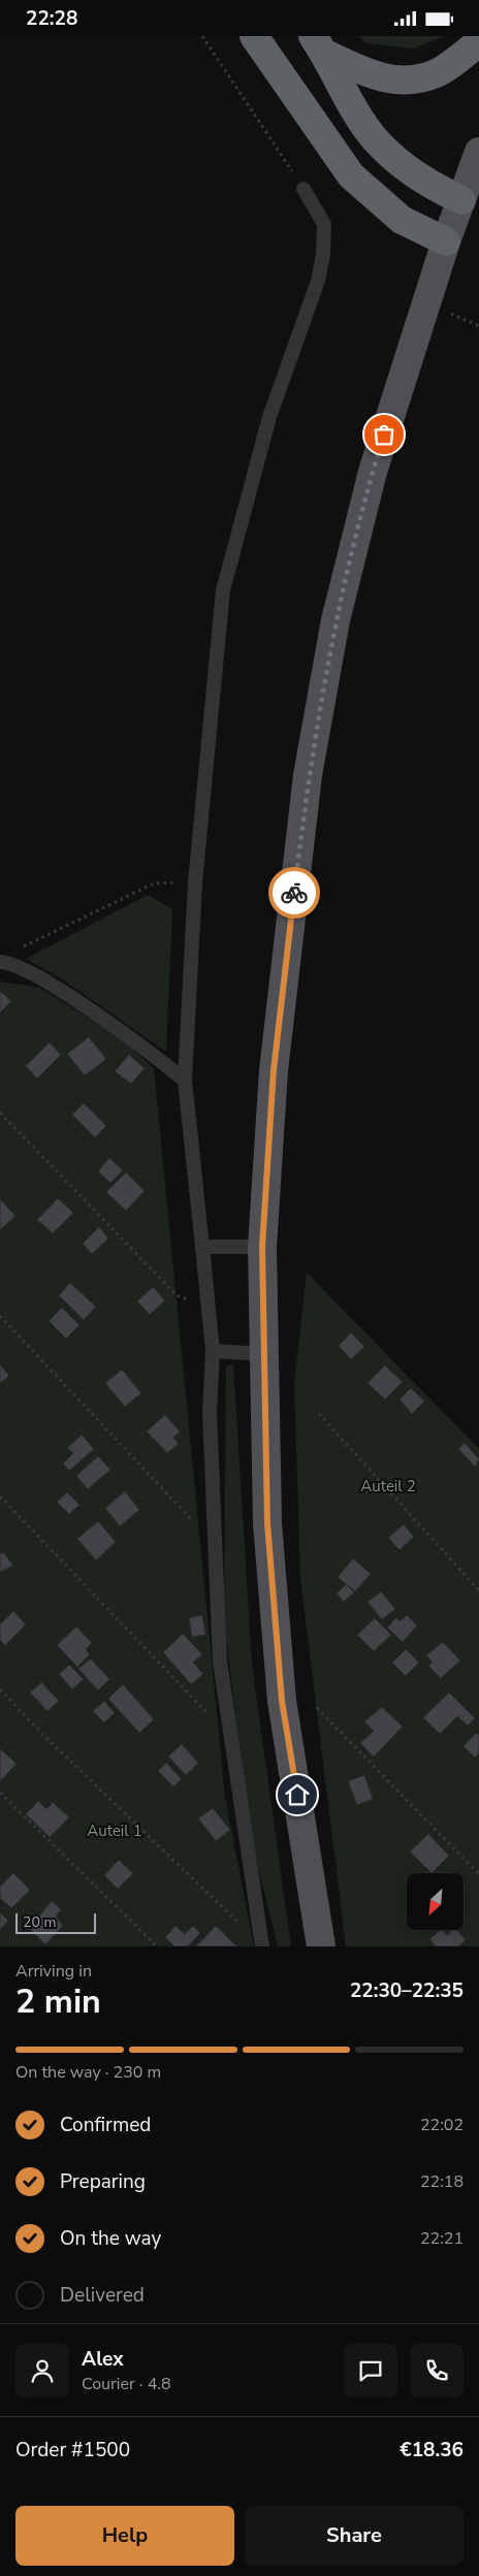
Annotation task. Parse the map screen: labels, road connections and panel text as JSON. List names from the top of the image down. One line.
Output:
{"parks":["Auteil 2","Auteil 1"],"scale_bar":"20 m","north":"bottom left","page":{"status":"22:28","scale":"20 m","heading":["2 min","Arriving in","22:30–22:35"],"panel":["Alex","Courier · 4.8","Order #1500","€18.36"],"bar":"On the way · 230 m","list":[["Confirmed","22:02"],["Preparing","22:18"],["On the way","22:21"],"Delivered"],"buttons":["Help","Share"]}}
